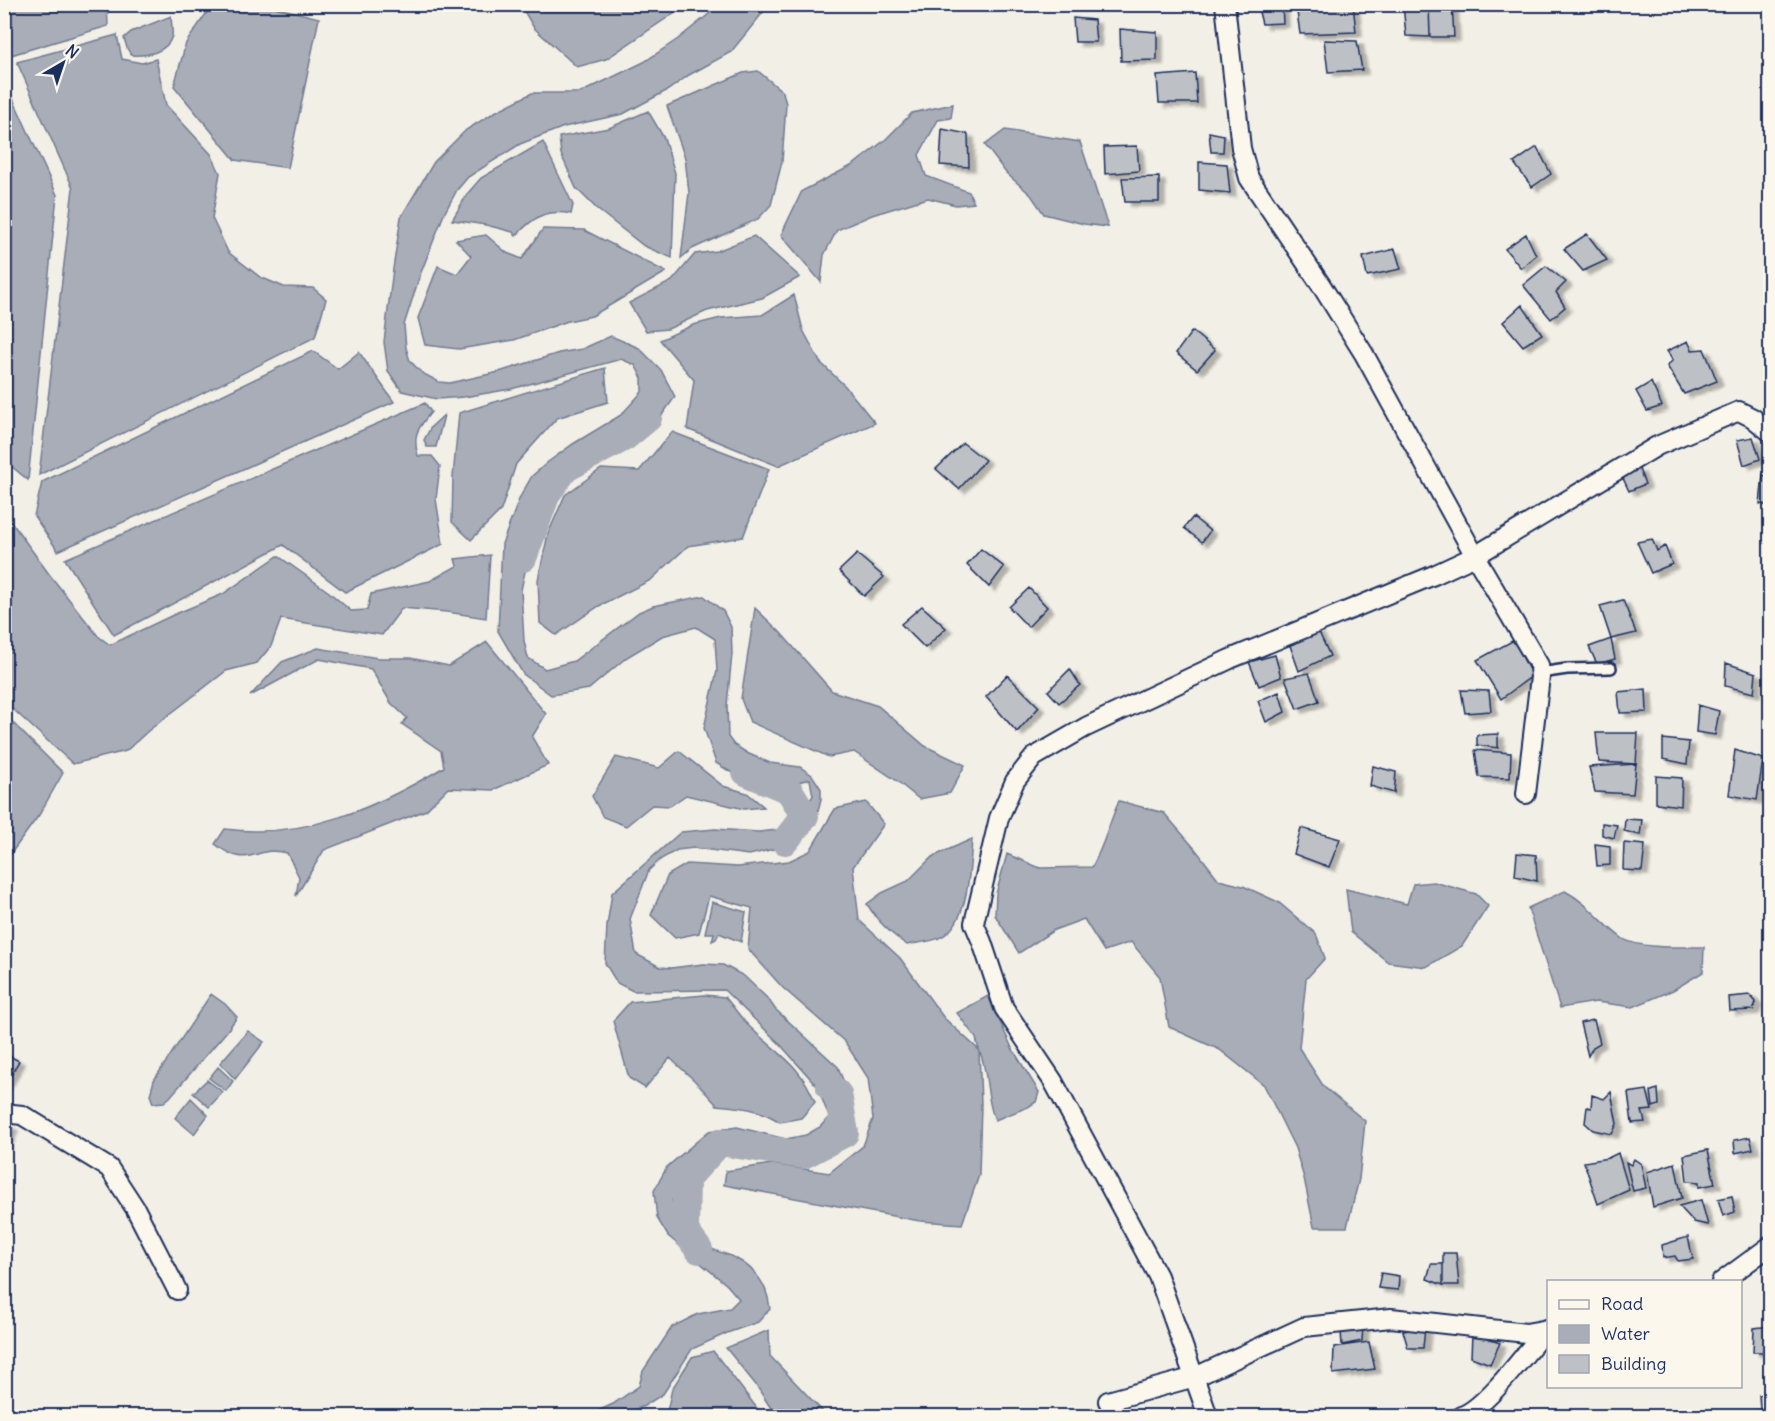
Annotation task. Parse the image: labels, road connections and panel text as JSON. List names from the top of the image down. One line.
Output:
{"legend":["Road","Water","Building"],"north":"top right"}
